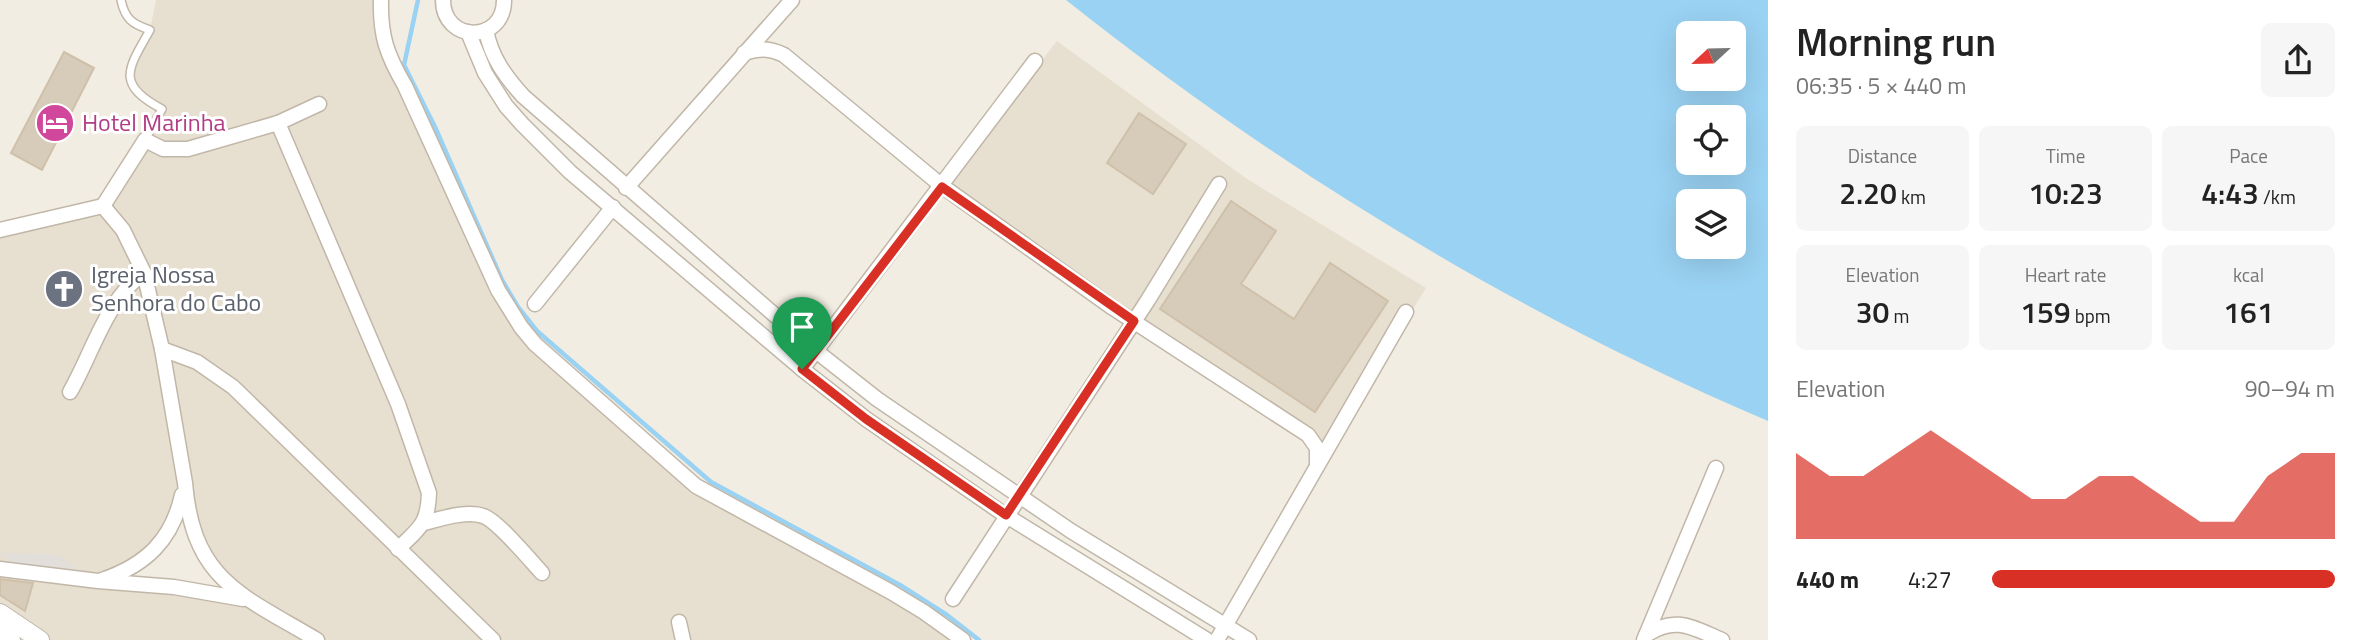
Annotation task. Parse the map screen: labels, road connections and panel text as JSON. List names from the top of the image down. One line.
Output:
{"places":{"hotel":["Hotel Marinha"],"church":["Igreja Nossa Senhora do Cabo"]},"north":"left","page":{"heading":["Morning run","06:35 · 5 × 440 m"],"stats":[["Distance","2.20 km"],["Time","10:23"],["Pace","4:43 /km"],["Elevation","30 m"],["Heart rate","159 bpm"],["kcal","161"]],"chart":["Elevation","90–94 m"],"list":[{"name":"440 m","note":"4:27"}]}}
